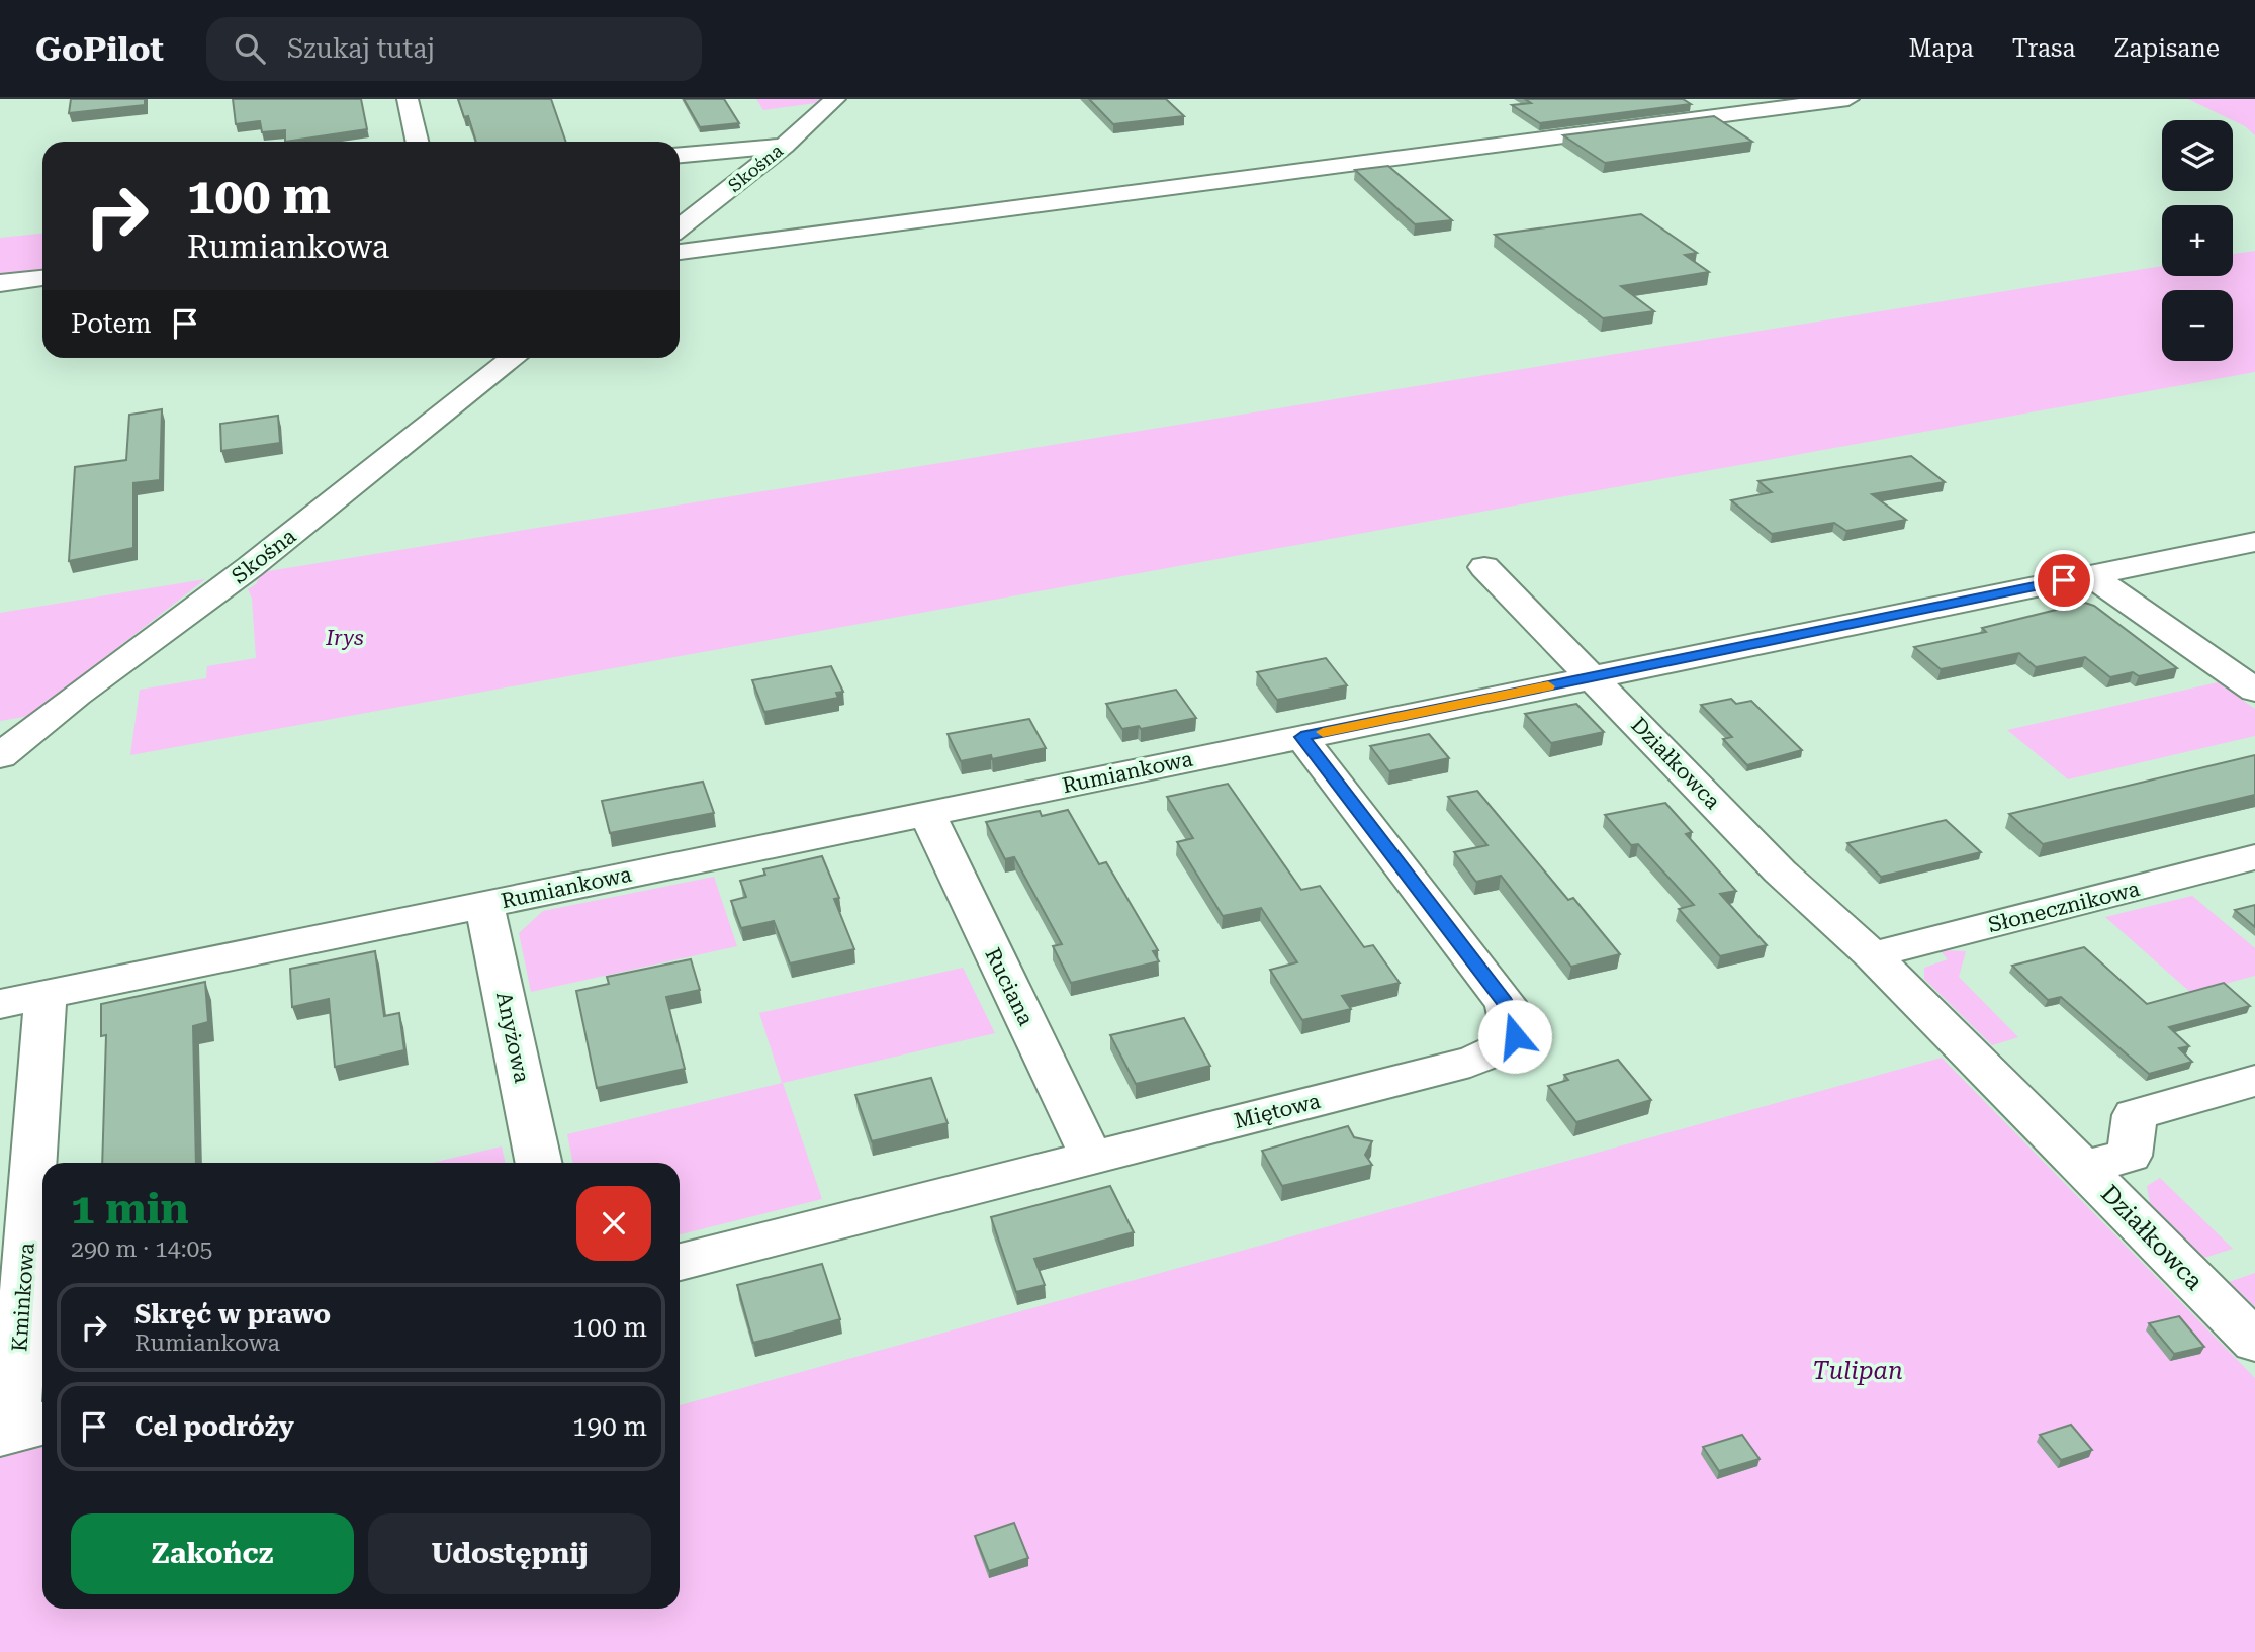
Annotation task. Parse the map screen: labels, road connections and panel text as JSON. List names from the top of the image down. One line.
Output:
{"streets":{"street":["Skośna","Działkowca","Rumiankowa","Słonecznikowa","Ruciana","Anyżowa","Miętowa","Kminkowa"]},"crossings":[["Działkowca","Rumiankowa"],["Działkowca","Słonecznikowa"],["Rumiankowa","Ruciana"],["Rumiankowa","Anyżowa"],["Rumiankowa","Miętowa"],["Rumiankowa","Kminkowa"],["Ruciana","Miętowa"]],"parks":["Irys","Tulipan"],"page":{"header":"GoPilot","search":"Szukaj tutaj","nav":["Mapa","Trasa","Zapisane"],"map_buttons":["+","−"],"turn":["100 m","Rumiankowa"],"then":"Potem","heading":["1 min","290 m · 14:05"],"list":[{"name":"Skręć w prawo","note":"Rumiankowa","value":"100 m"},{"name":"Cel podróży","value":"190 m"}],"buttons":["Zakończ","Udostępnij"]}}
